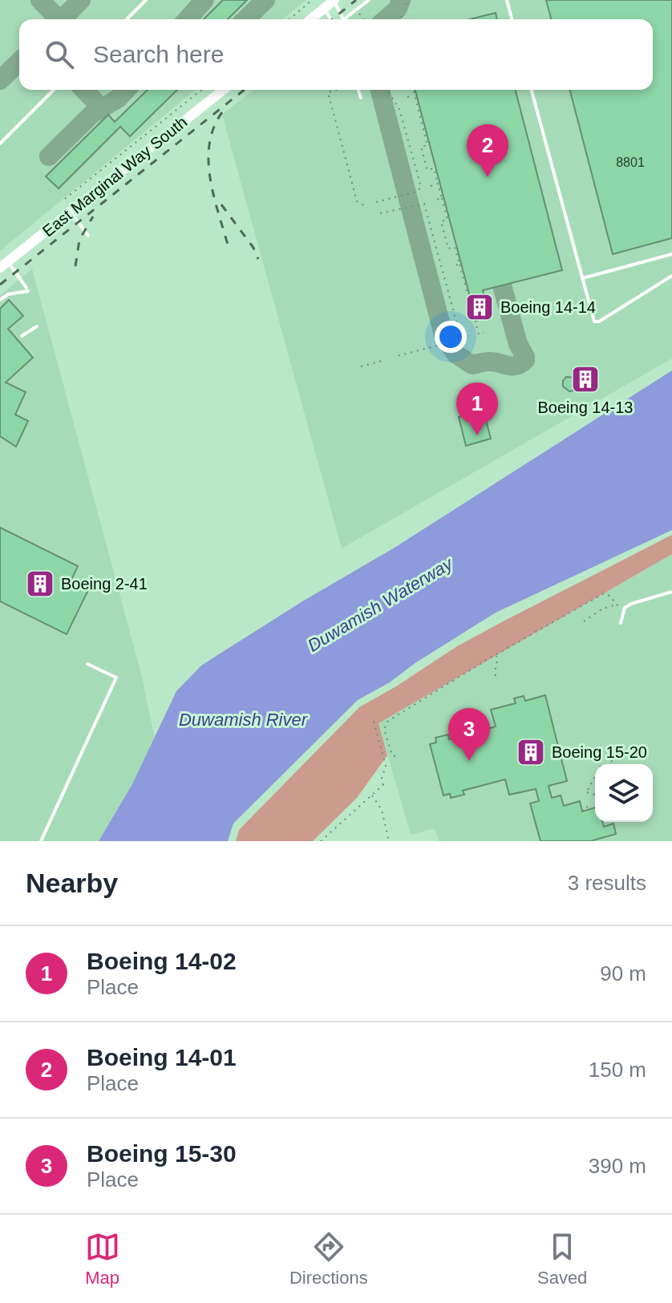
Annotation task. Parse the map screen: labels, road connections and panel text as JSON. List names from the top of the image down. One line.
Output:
{"streets":{"main road":["East Marginal Way South"]},"water":["Duwamish Waterway","Duwamish River"],"places":{"building":["Boeing 14-14","Boeing 14-13","Boeing 2-41","Boeing 15-20"]},"house_numbers":["8801"],"page":{"search":"Search here","pins":["2","1","3"],"heading":["Nearby","3 results"],"list":[{"mark":"1","name":"Boeing 14-02","note":"Place","value":"90 m"},{"mark":"2","name":"Boeing 14-01","note":"Place","value":"150 m"},{"mark":"3","name":"Boeing 15-30","note":"Place","value":"390 m"}],"nav":["Map","Directions","Saved"]}}
